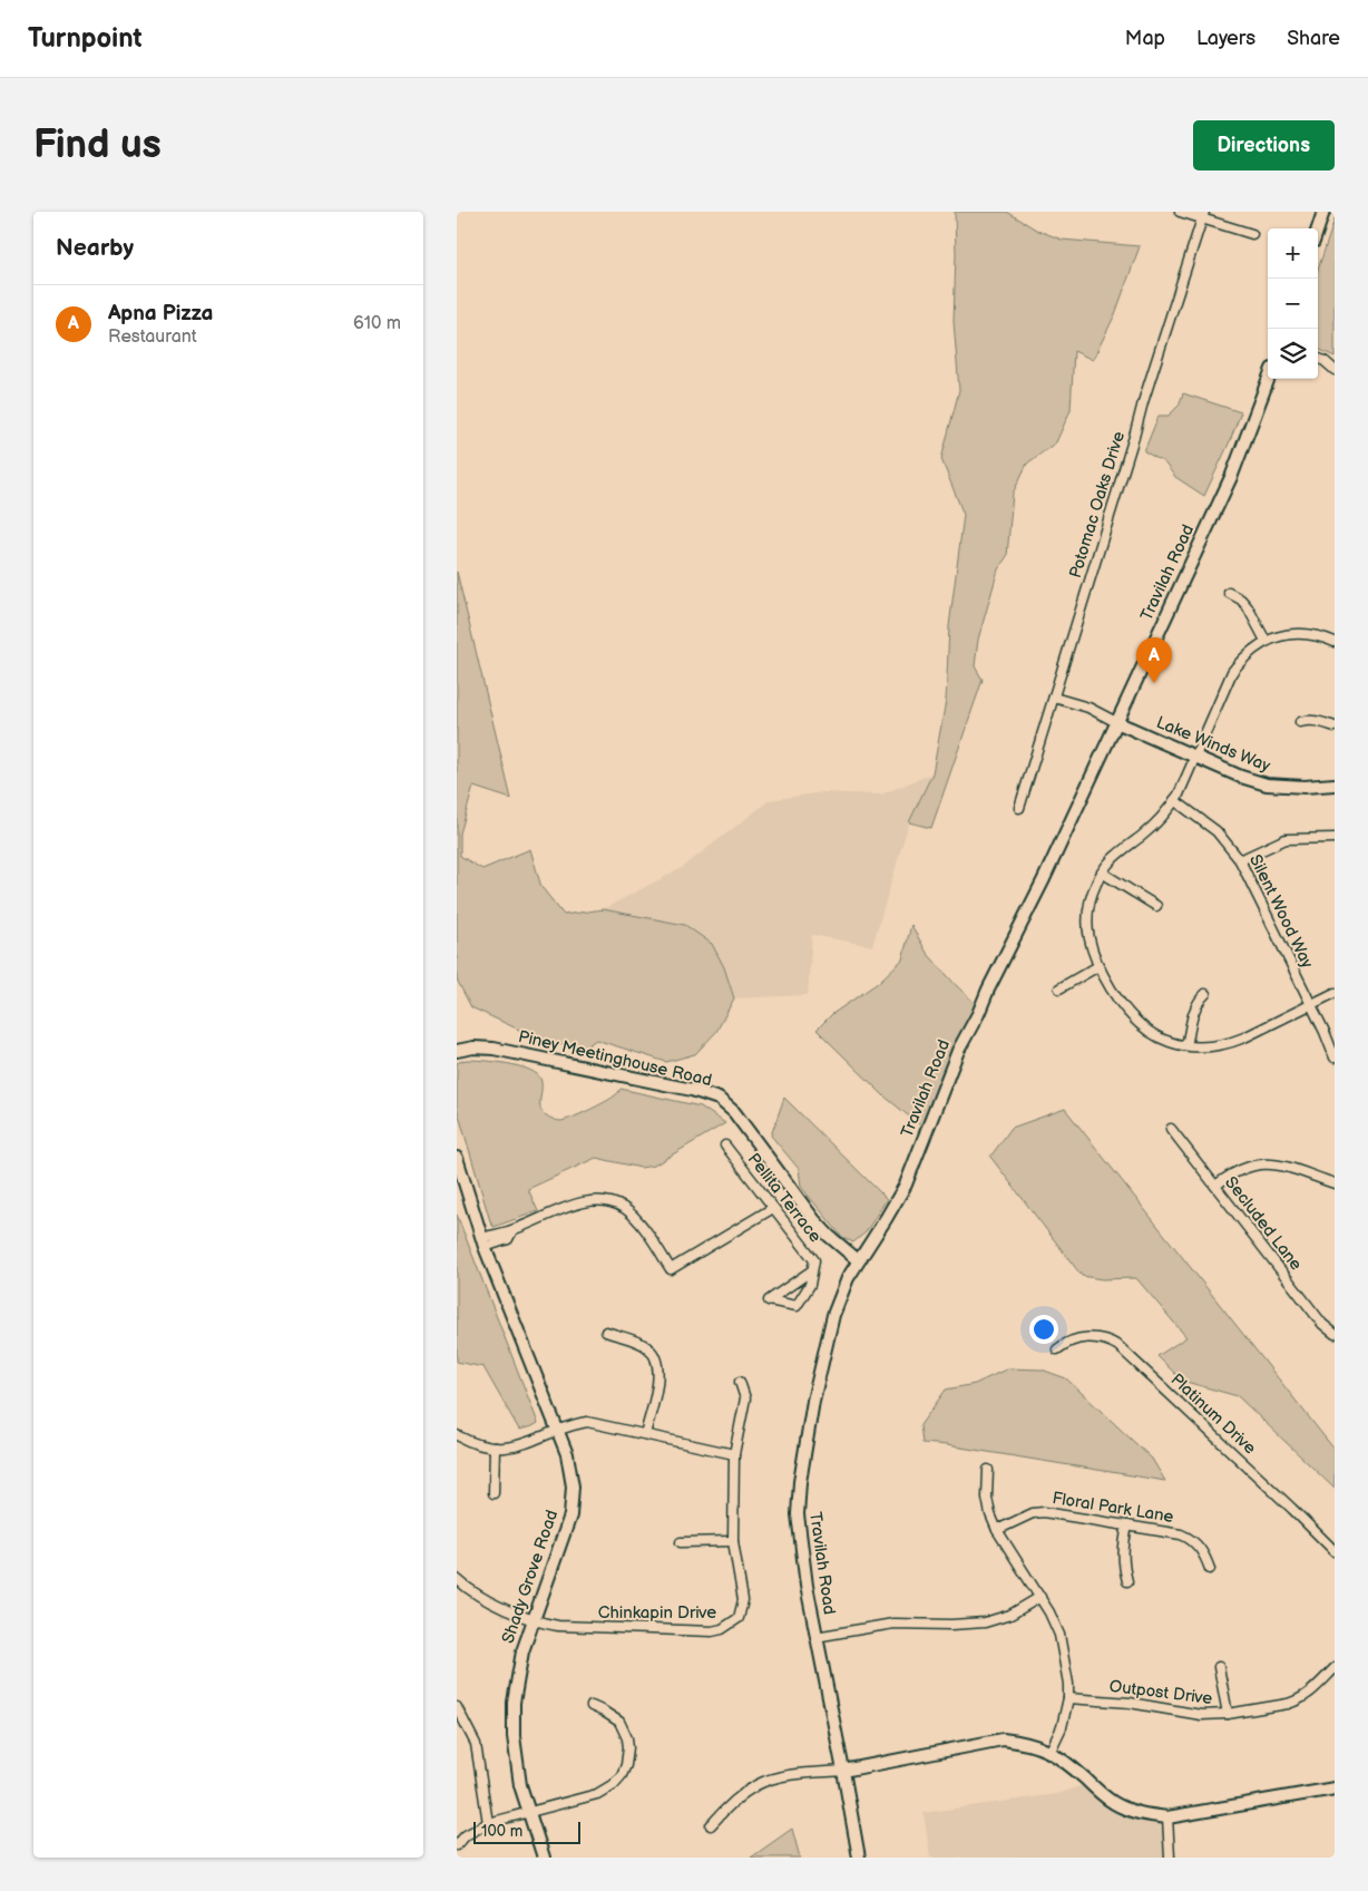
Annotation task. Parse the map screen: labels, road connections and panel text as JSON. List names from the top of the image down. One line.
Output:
{"streets":{"main road":["Travilah Road","Lake Winds Way","Piney Meetinghouse Road","Shady Grove Road"],"street":["Potomac Oaks Drive","Silent Wood Way","Pellita Terrace","Secluded Lane","Platinum Drive","Floral Park Lane","Chinkapin Drive","Outpost Drive"]},"crossings":[["Travilah Road","Lake Winds Way"],["Travilah Road","Piney Meetinghouse Road"],["Shady Grove Road","Chinkapin Drive"]],"scale_bar":"100 m","page":{"header":"Turnpoint","nav":["Map","Layers","Share"],"buttons":"Directions","title":"Find us","heading":"Nearby","map_buttons":["+","−"],"list":[{"mark":"A","name":"Apna Pizza","note":"Restaurant","value":"610 m"}],"pins":"A","scale":"100 m"}}
